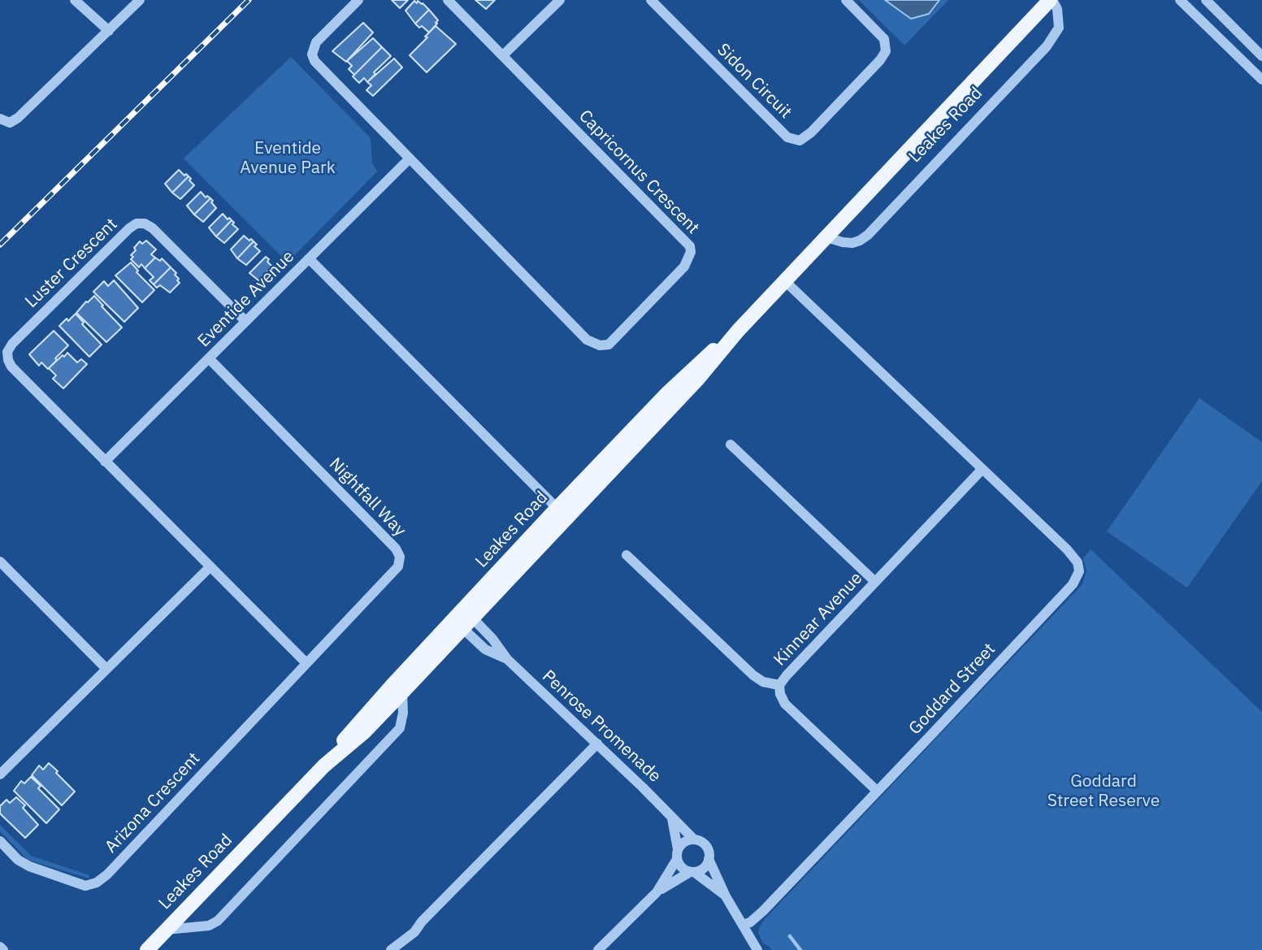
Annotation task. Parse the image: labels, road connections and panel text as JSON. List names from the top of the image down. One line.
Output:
{"streets":{"main road":["Leakes Road"],"street":["Sidon Circuit","Capricornus Crescent","Luster Crescent","Eventide Avenue","Nightfall Way","Kinnear Avenue","Goddard Street","Penrose Promenade","Arizona Crescent"]},"crossings":[["Leakes Road","Penrose Promenade"],["Capricornus Crescent","Eventide Avenue"],["Luster Crescent","Eventide Avenue"],["Eventide Avenue","Nightfall Way"],["Nightfall Way","Arizona Crescent"],["Kinnear Avenue","Goddard Street"]],"parks":["Eventide Avenue Park","Goddard Street Reserve"]}
